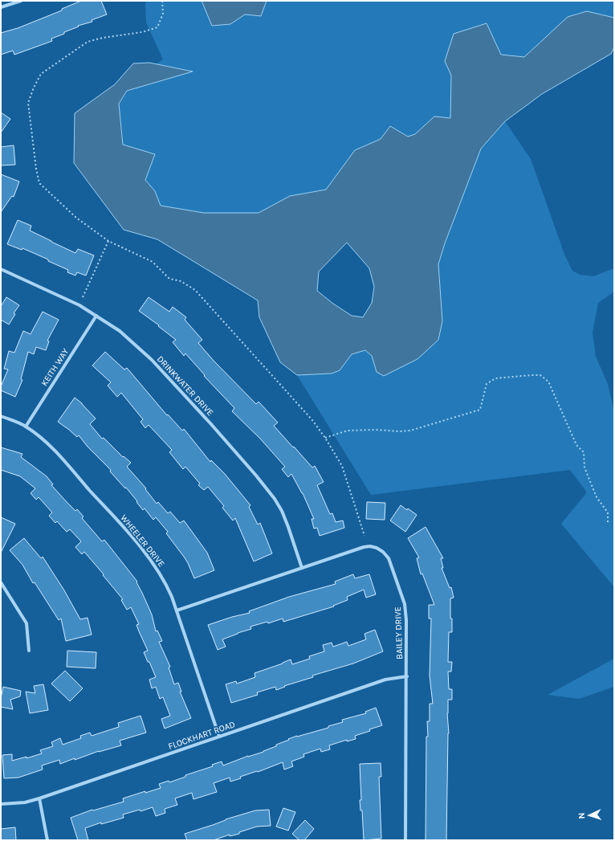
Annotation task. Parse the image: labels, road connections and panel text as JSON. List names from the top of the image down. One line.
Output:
{"streets":{"street":["KEITH WAY","DRINKWATER DRIVE","WHEELER DRIVE","BAILEY DRIVE","FLOCKHART ROAD"]},"crossings":[["KEITH WAY","DRINKWATER DRIVE"],["KEITH WAY","WHEELER DRIVE"],["DRINKWATER DRIVE","BAILEY DRIVE"],["WHEELER DRIVE","BAILEY DRIVE"],["WHEELER DRIVE","FLOCKHART ROAD"],["BAILEY DRIVE","FLOCKHART ROAD"]],"north":"left"}
